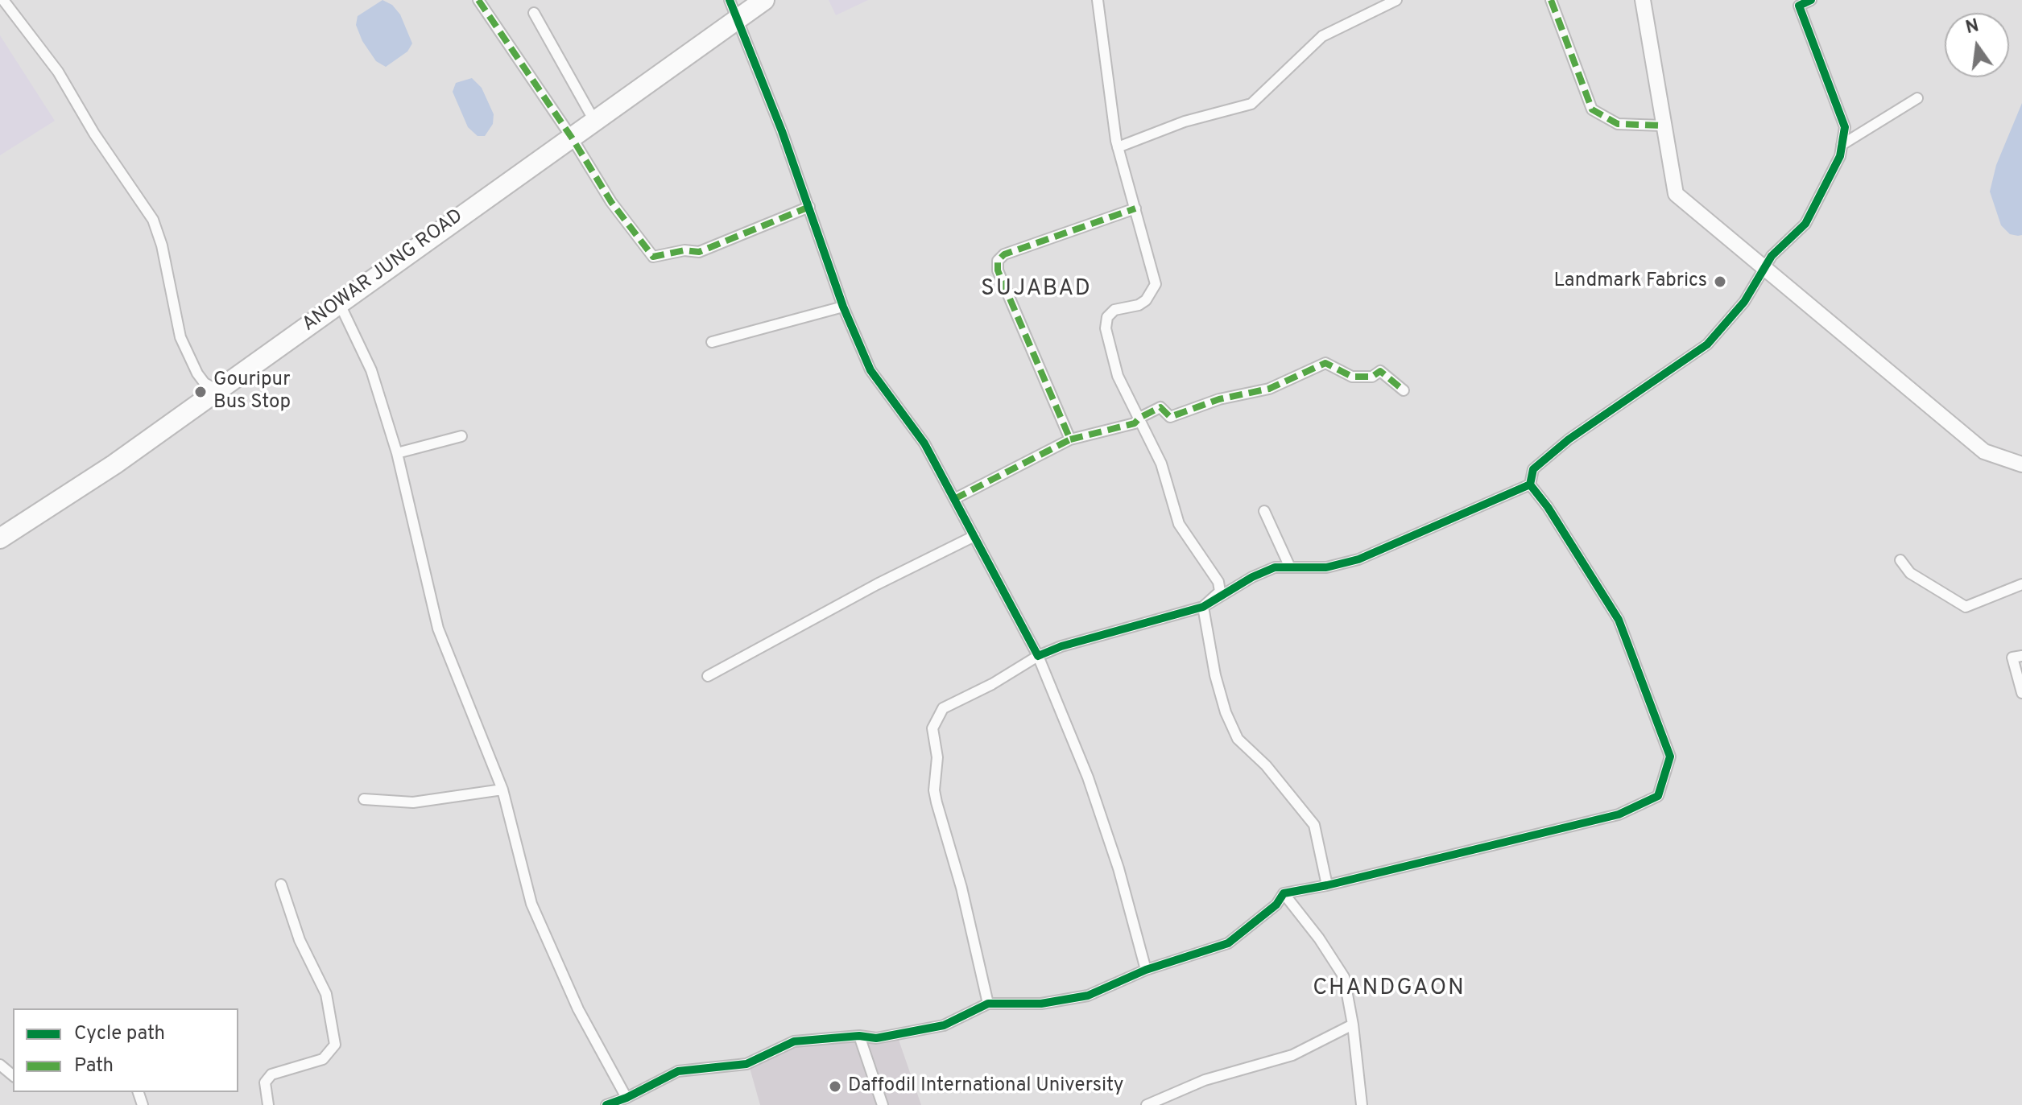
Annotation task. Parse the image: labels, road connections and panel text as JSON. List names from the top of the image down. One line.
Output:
{"streets":{"highway":["ANOWAR JUNG ROAD"]},"districts":["SUJABAD","CHANDGAON"],"places":["Landmark Fabrics","Gouripur Bus Stop","Daffodil International University"],"legend":["Cycle path","Path"],"north":"top"}
